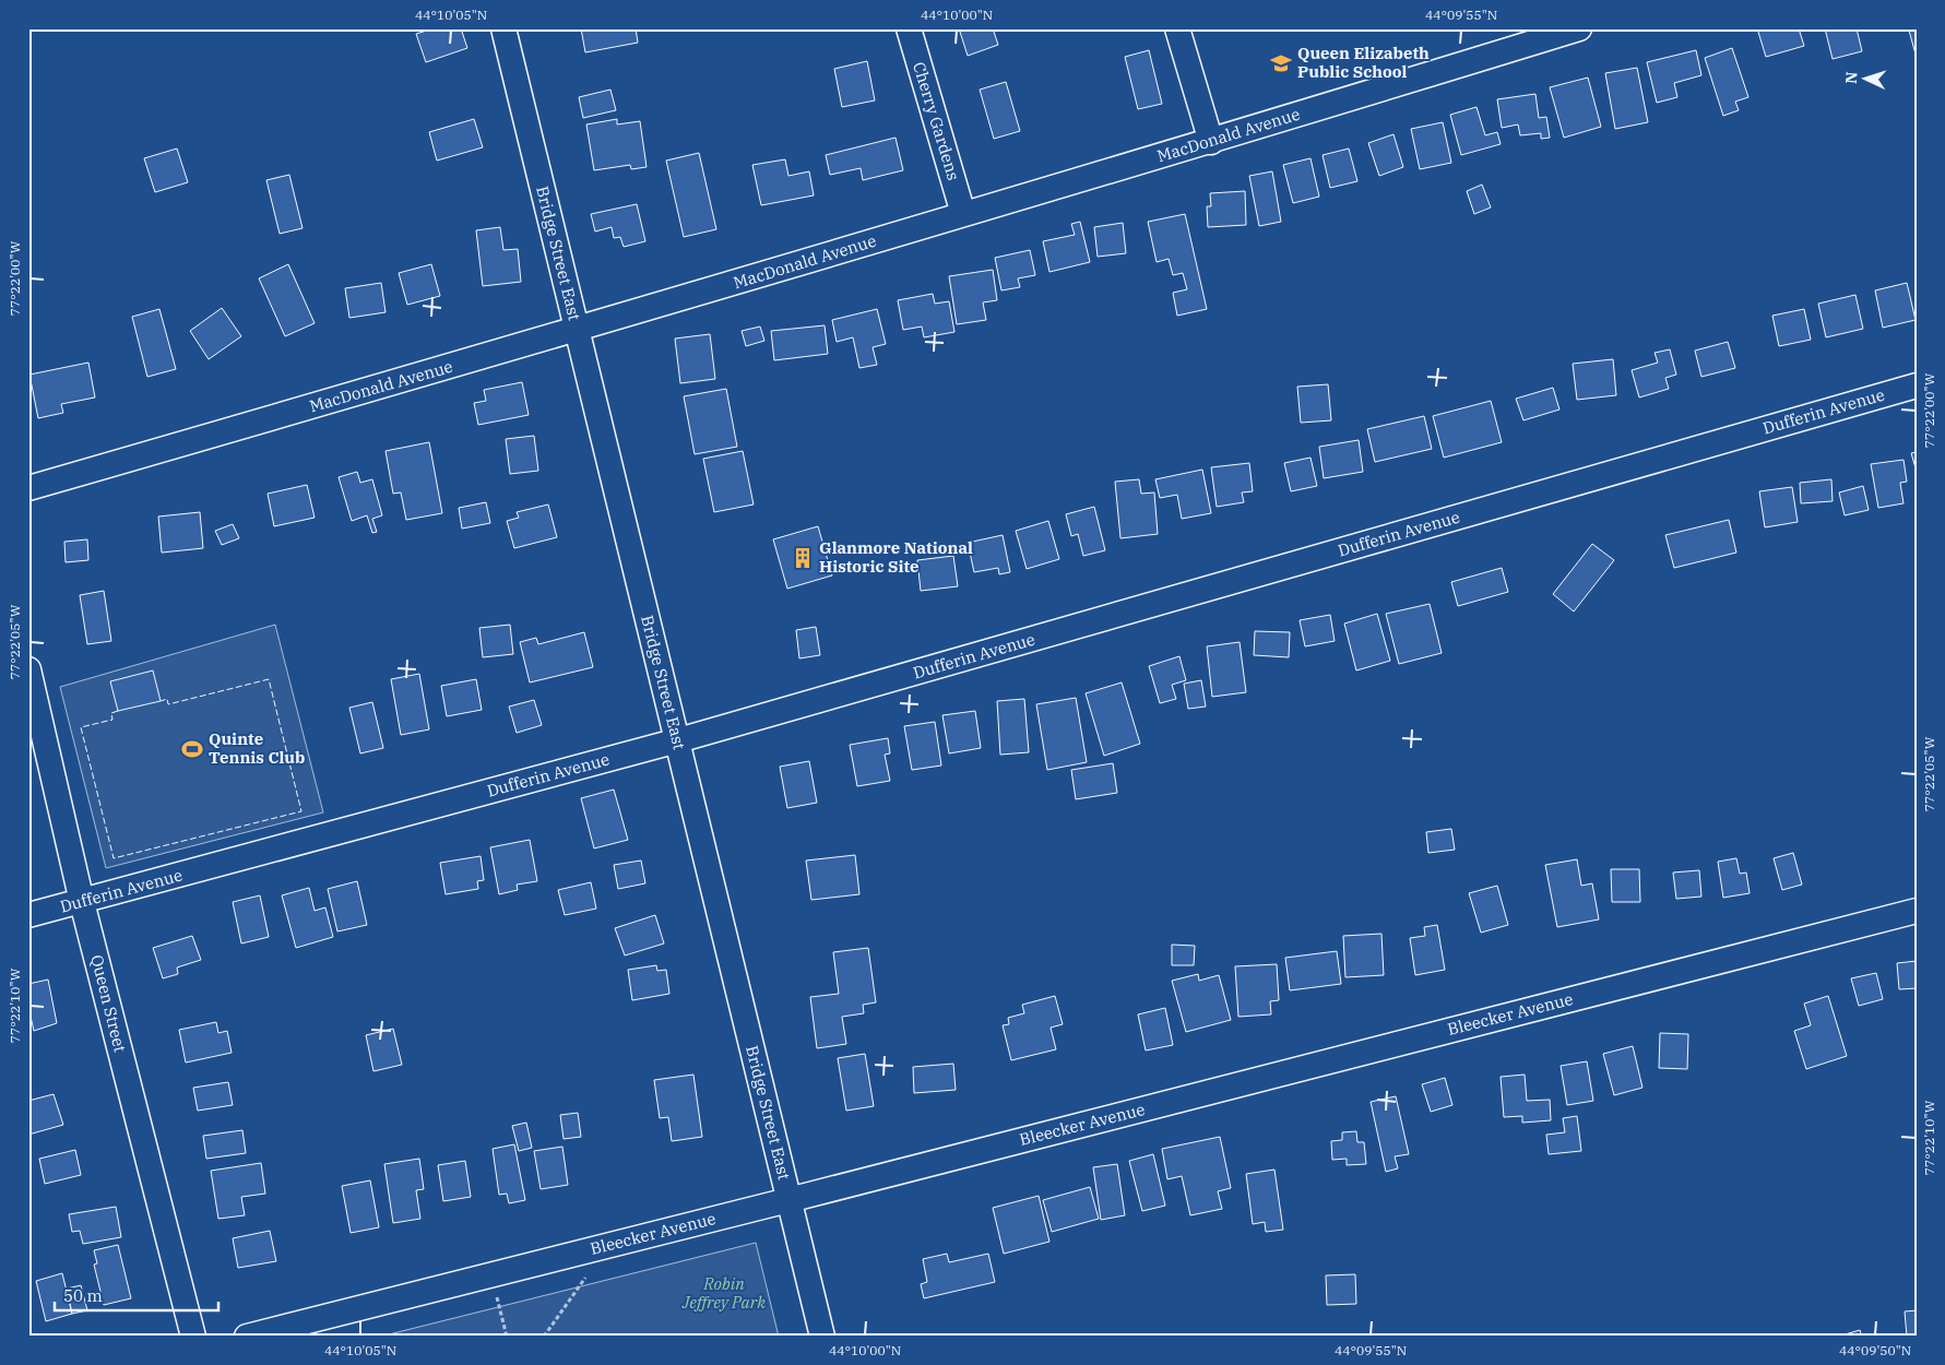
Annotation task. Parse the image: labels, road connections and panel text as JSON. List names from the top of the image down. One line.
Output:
{"streets":{"street":["Cherry Gardens","MacDonald Avenue","Bridge Street East","Dufferin Avenue","Queen Street","Bleecker Avenue"]},"crossings":[["Cherry Gardens","MacDonald Avenue"],["MacDonald Avenue","Bridge Street East"],["Bridge Street East","Dufferin Avenue"],["Bridge Street East","Bleecker Avenue"],["Dufferin Avenue","Queen Street"]],"parks":["Robin Jeffrey Park"],"places":{"school or university":["Queen Elizabeth Public School"],"building":["Glanmore National Historic Site"],"sports":["Quinte Tennis Club"]},"scale_bar":"50 m","north":"left","coordinates":["44°10'05\"N","44°10'00\"N","44°09'55\"N","77°22'00\"W","77°22'05\"W","77°22'10\"W","44°09'50\"N"]}
